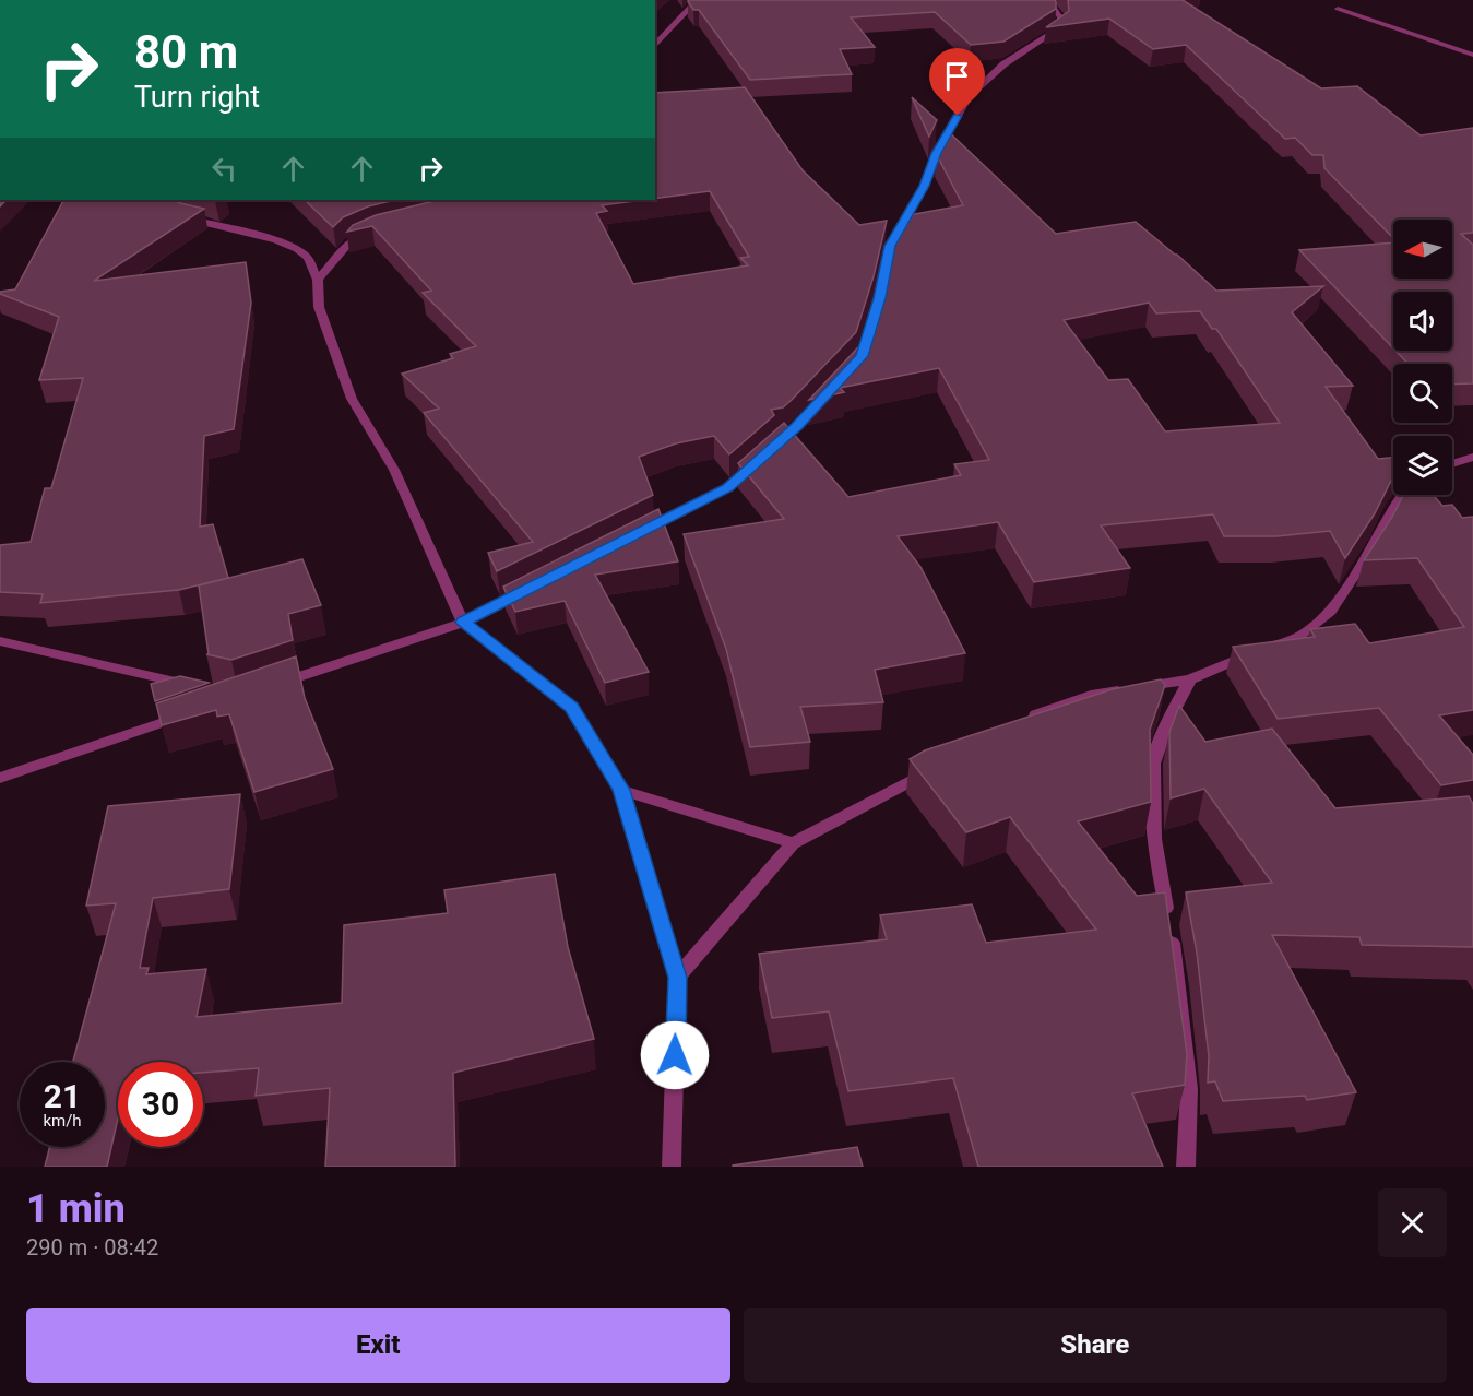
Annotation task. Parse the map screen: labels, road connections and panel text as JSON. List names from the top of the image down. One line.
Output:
{"north":"left","page":{"turn":["80 m","Turn right"],"speed":"21 km/h","limit":"30","heading":["1 min","290 m · 08:42"],"buttons":["Exit","Share"]}}
